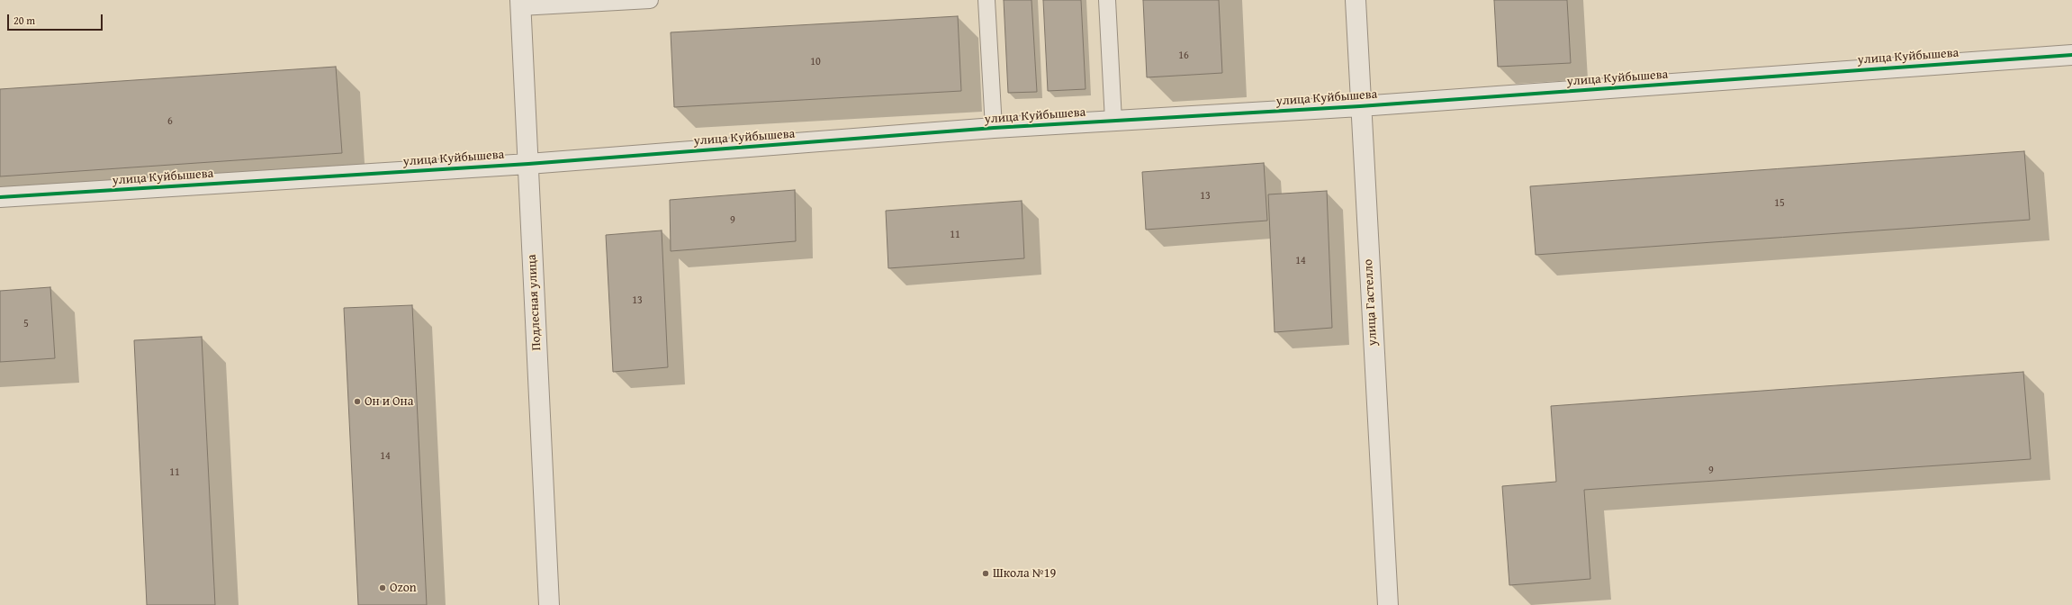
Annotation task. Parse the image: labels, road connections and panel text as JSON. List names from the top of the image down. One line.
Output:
{"streets":{"street":["улица Куйбышева","Подлесная улица","улица Гастелло"]},"crossings":[["улица Куйбышева","Подлесная улица"],["улица Куйбышева","улица Гастелло"]],"places":["Он и Она","Школа №19","Ozon"],"house_numbers":["16","10","6","13","15","9","11","14","13","5","14","9","11"],"scale_bar":"20 m"}
